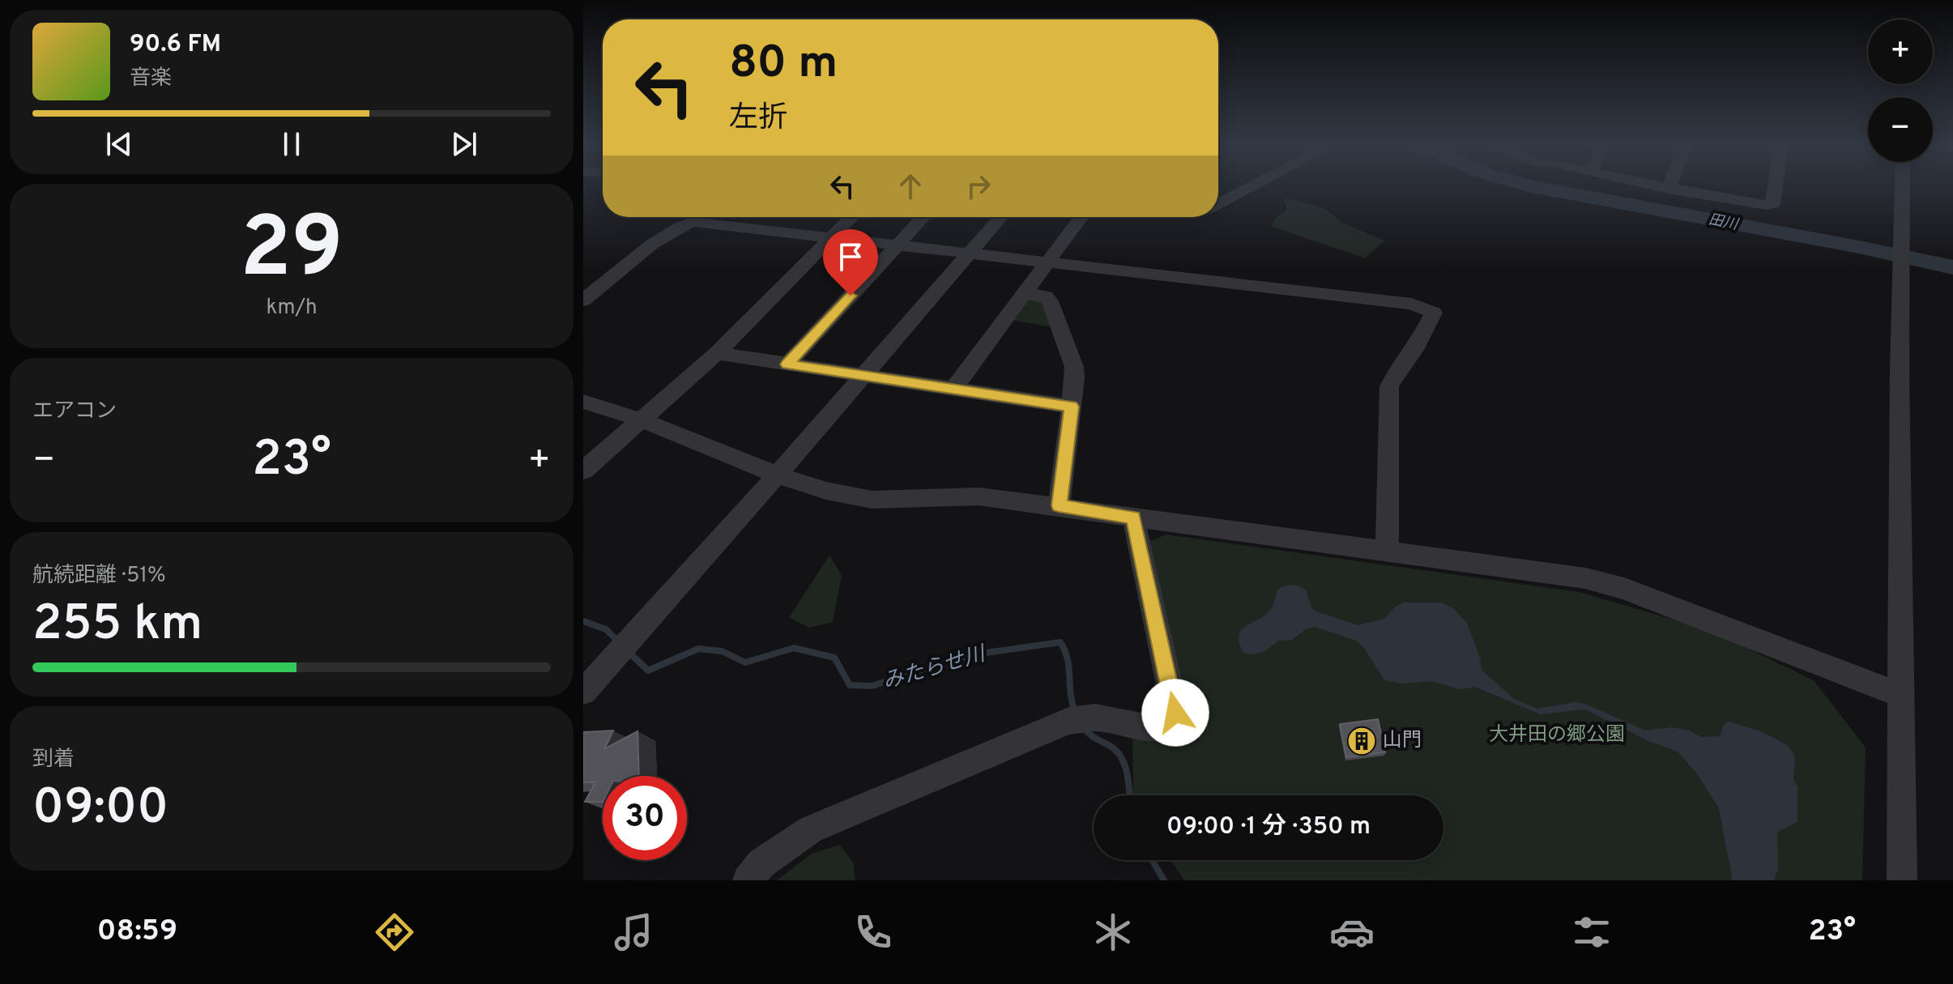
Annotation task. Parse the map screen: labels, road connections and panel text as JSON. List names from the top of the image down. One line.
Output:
{"water":["田川","みたらせ川"],"parks":["大井田の郷公園"],"places":{"building":["山門"]},"page":{"map_buttons":["+","−"],"turn":["80 m","左折"],"song":["90.6 FM","音楽"],"tile":[["29","km/h"],"エアコン",["航続距離 · 51%","255 km"],["到着","09:00"]],"heat":["−","23°","+"],"limit":"30","trip":"09:00 · 1 分 · 350 m","tabs":["08:59","23°"]}}
